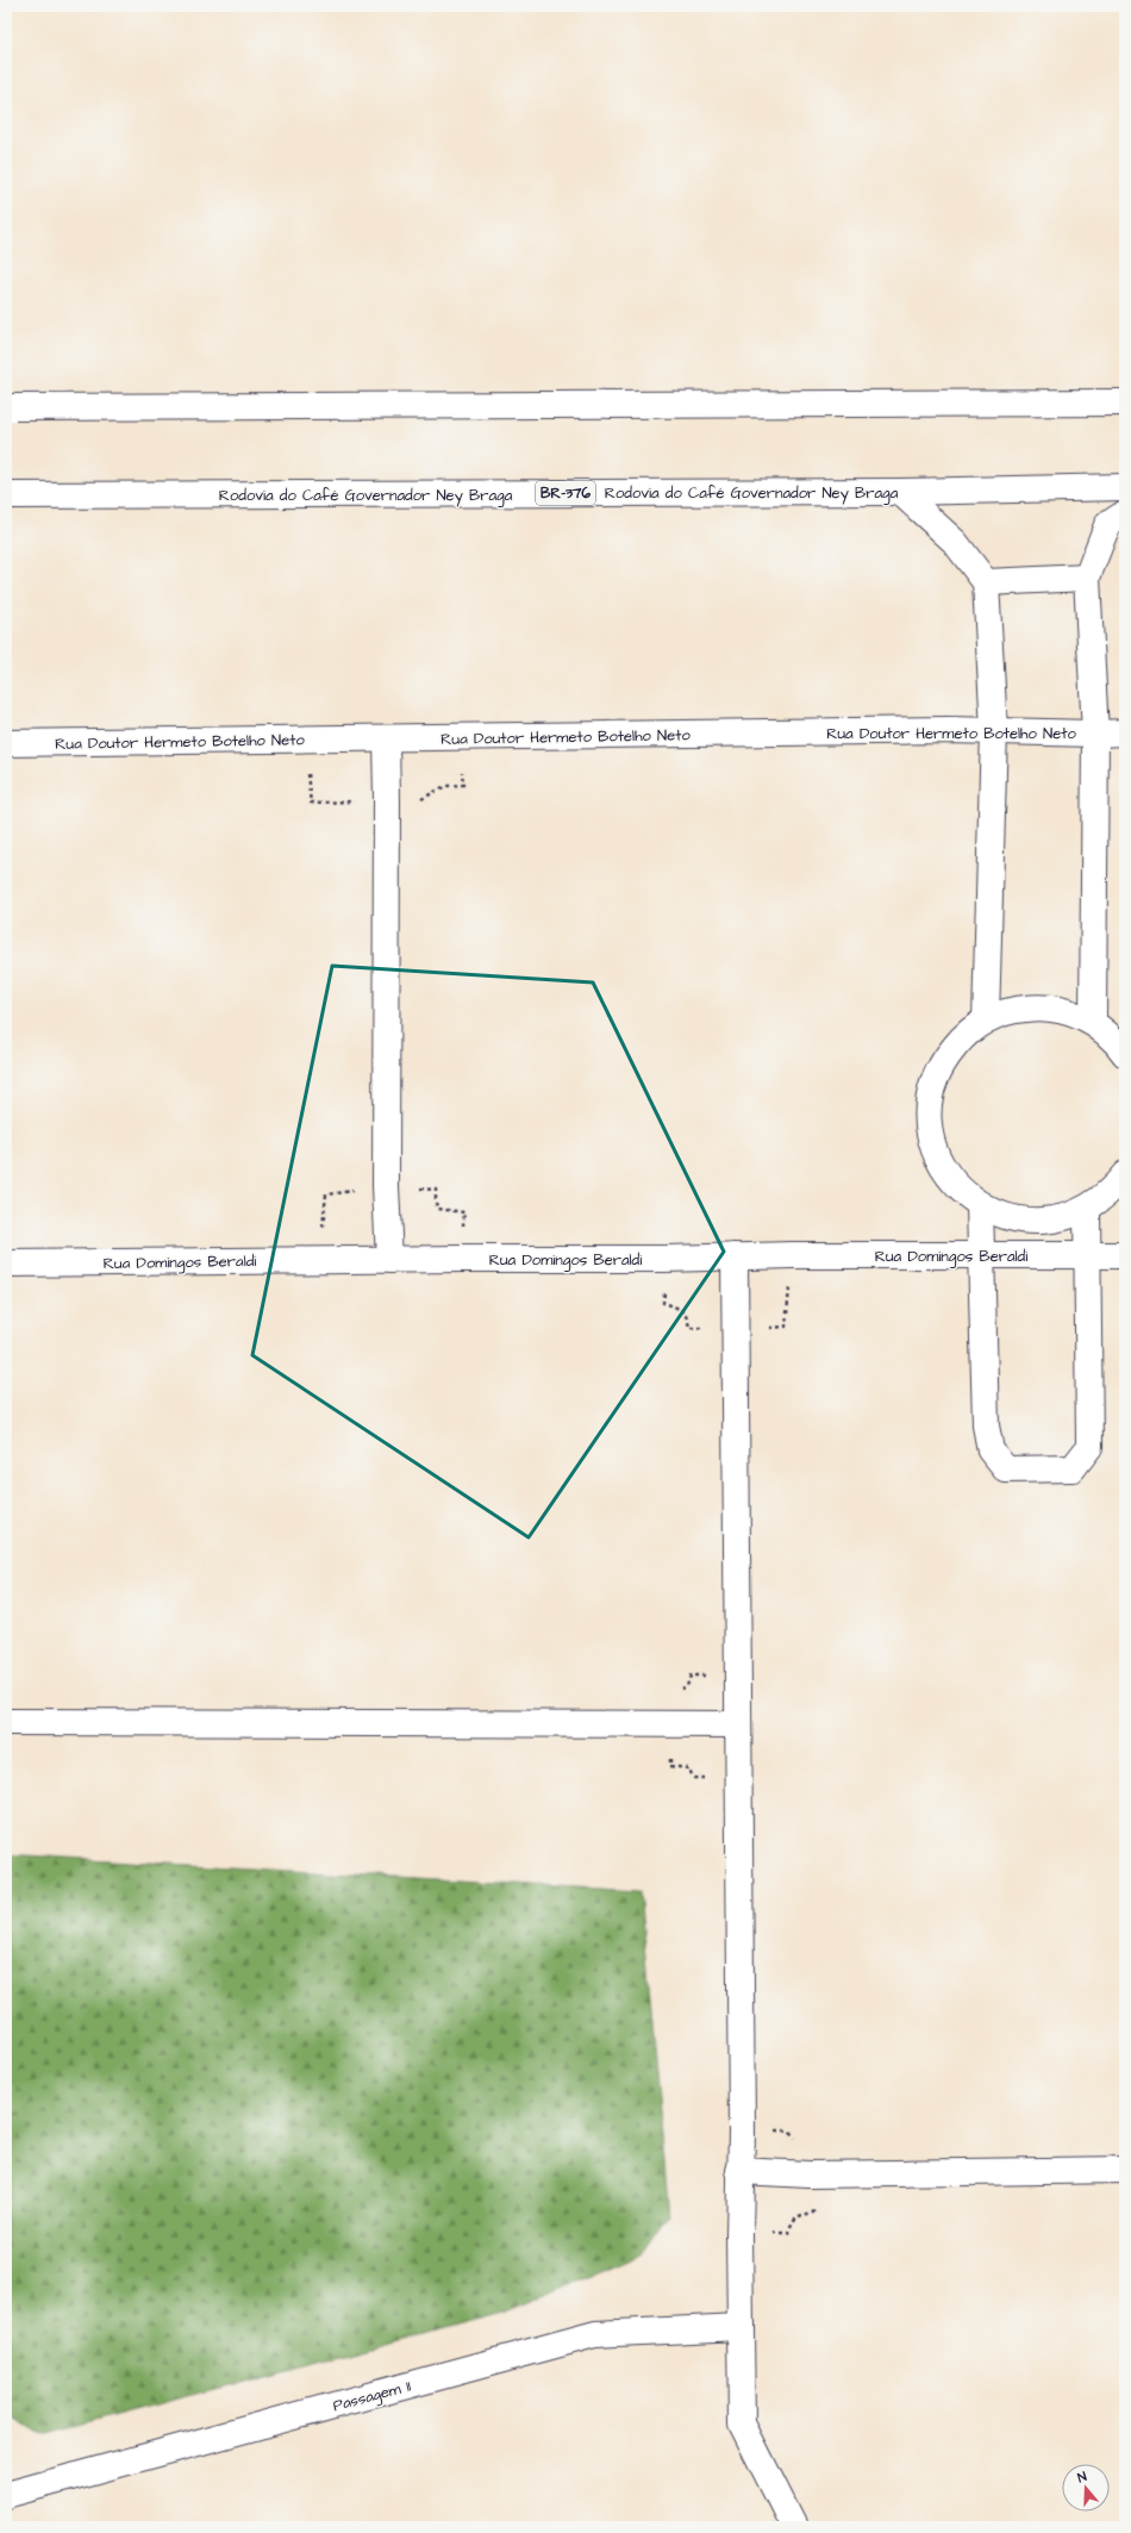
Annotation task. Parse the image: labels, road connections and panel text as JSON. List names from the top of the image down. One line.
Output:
{"streets":{"main road":["Rodovia do Café Governador Ney Braga","BR-376","Rua Doutor Hermeto Botelho Neto","Rua Domingos Beraldi","Passagem 11"]},"north":"top"}
